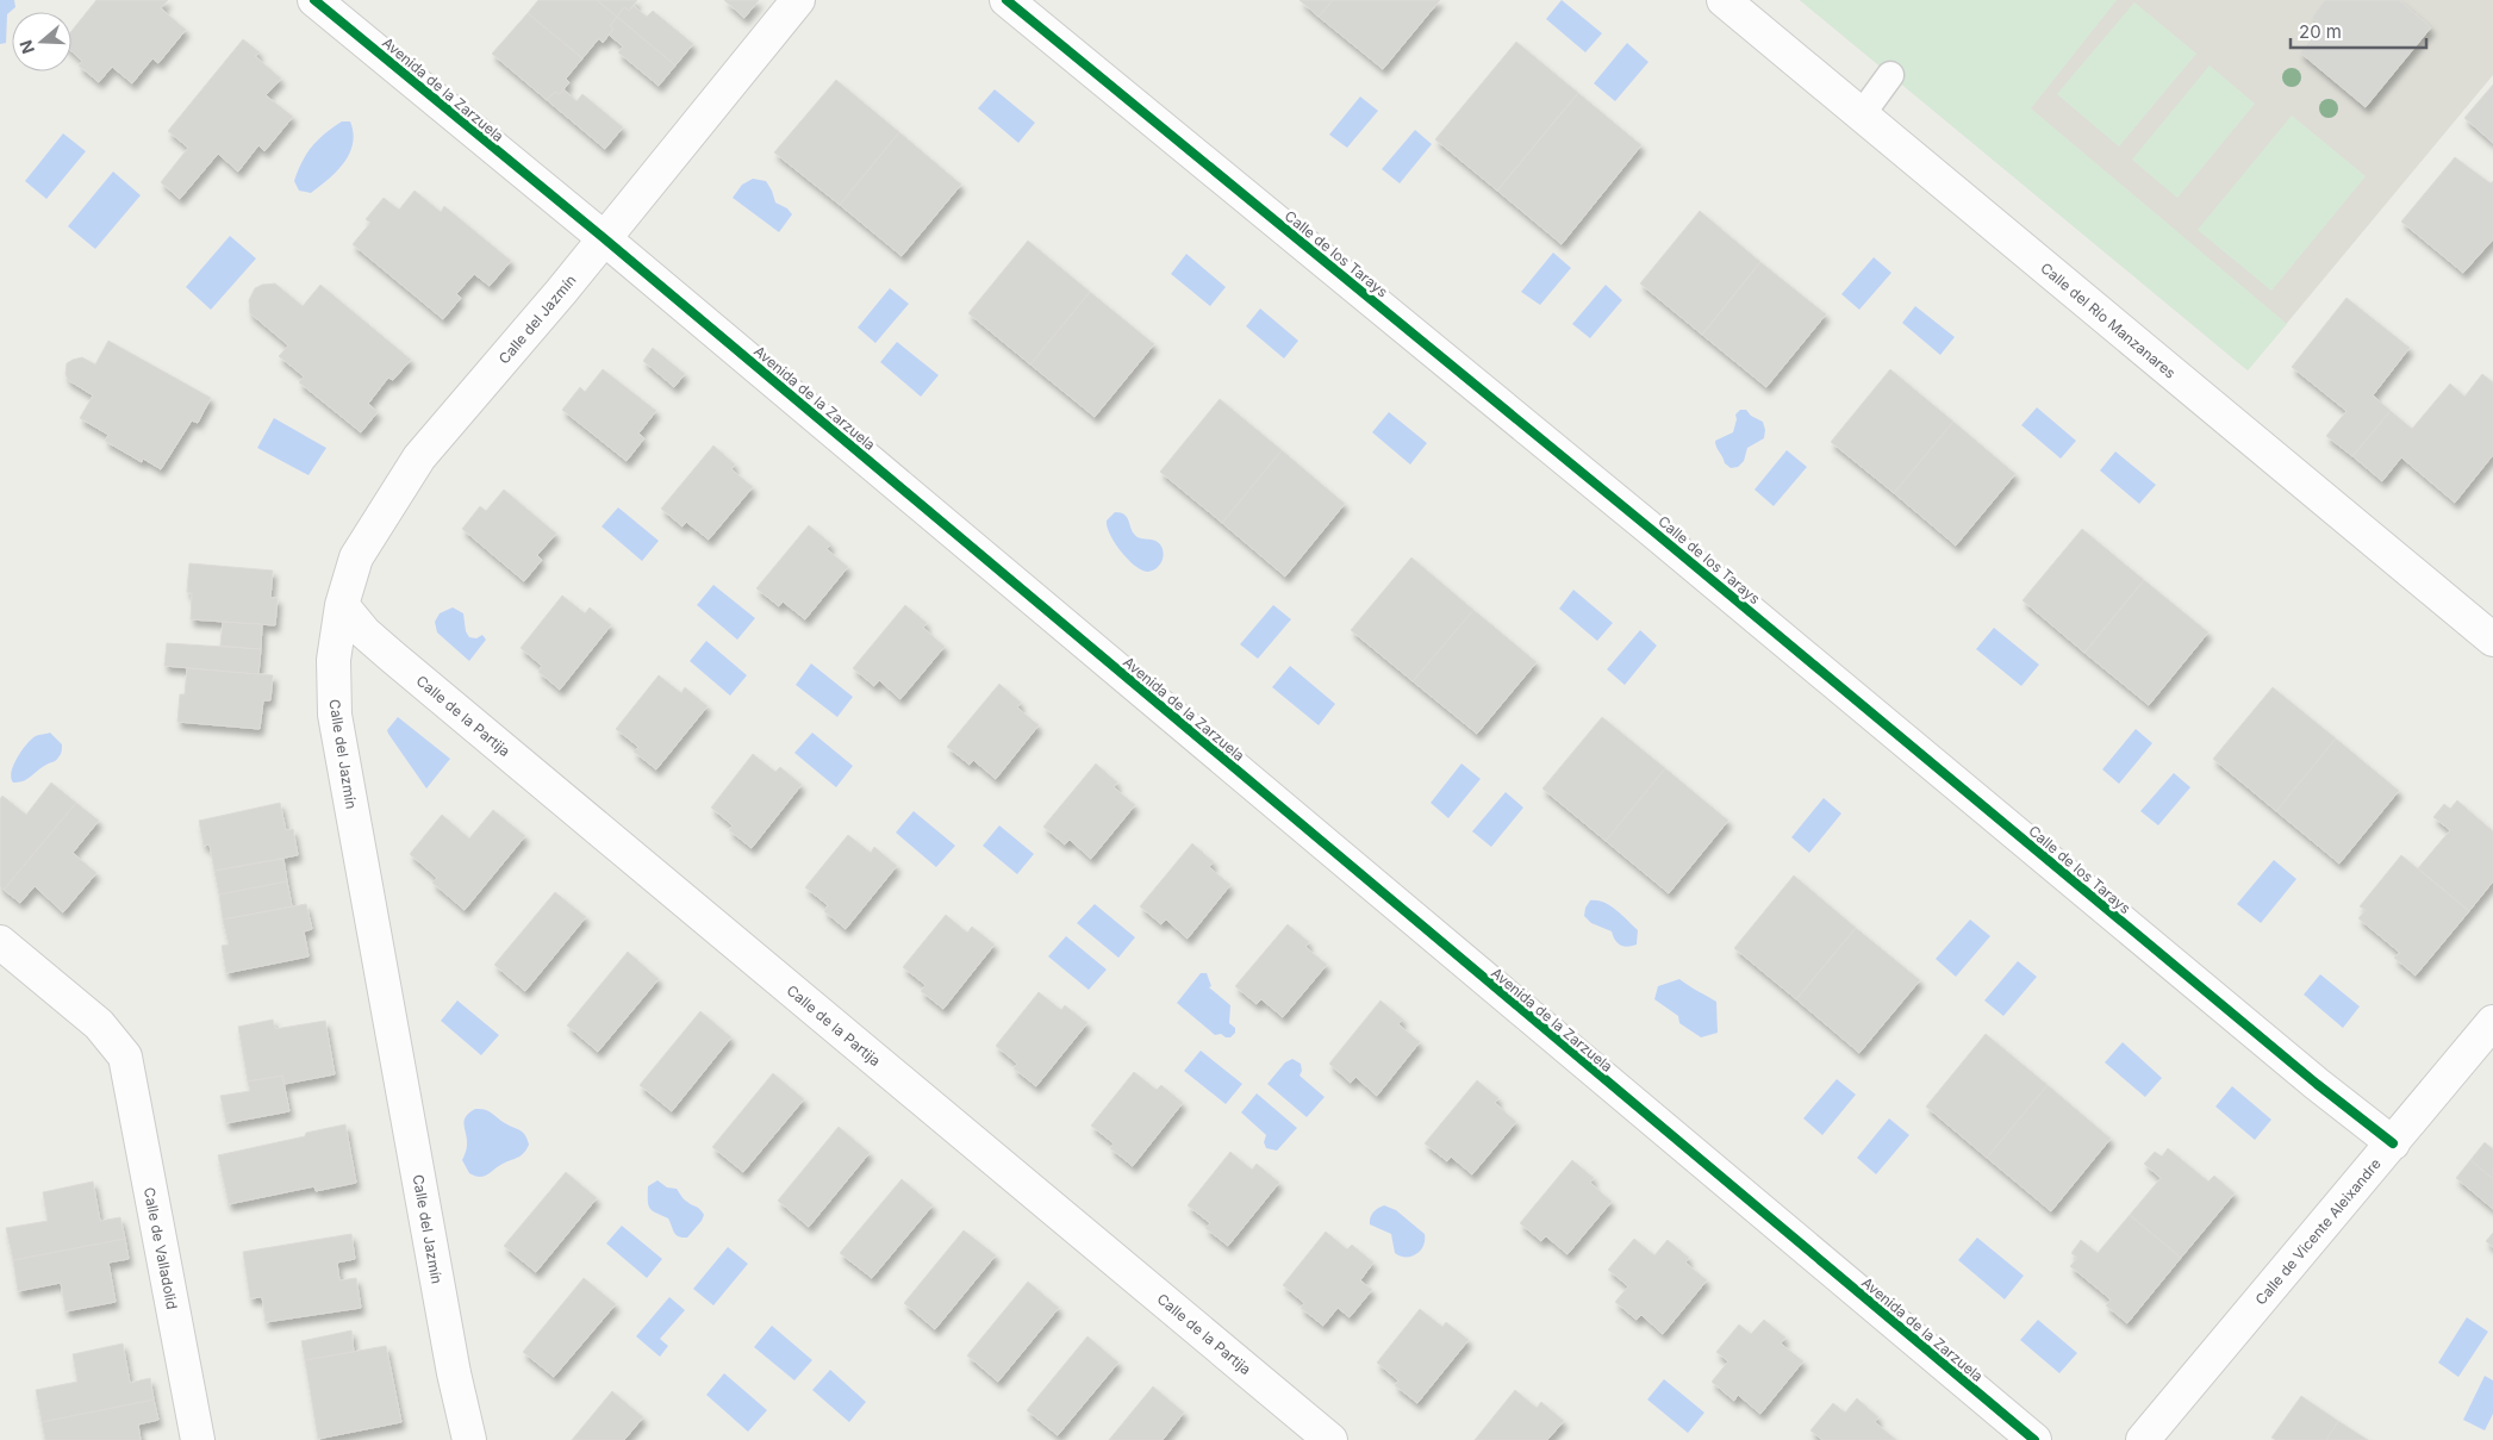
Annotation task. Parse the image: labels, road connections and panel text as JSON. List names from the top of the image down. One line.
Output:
{"streets":{"street":["Avenida de la Zarzuela","Calle de los Tarays","Calle del Jazmín","Calle del Río Manzanares","Calle de la Partija","Calle de Vicente Aleixandre","Calle de Valladolid"]},"crossings":[["Avenida de la Zarzuela","Calle del Jazmín"],["Calle de los Tarays","Calle de Vicente Aleixandre"],["Calle del Jazmín","Calle de la Partija"]],"scale_bar":"20 m","north":"left"}
